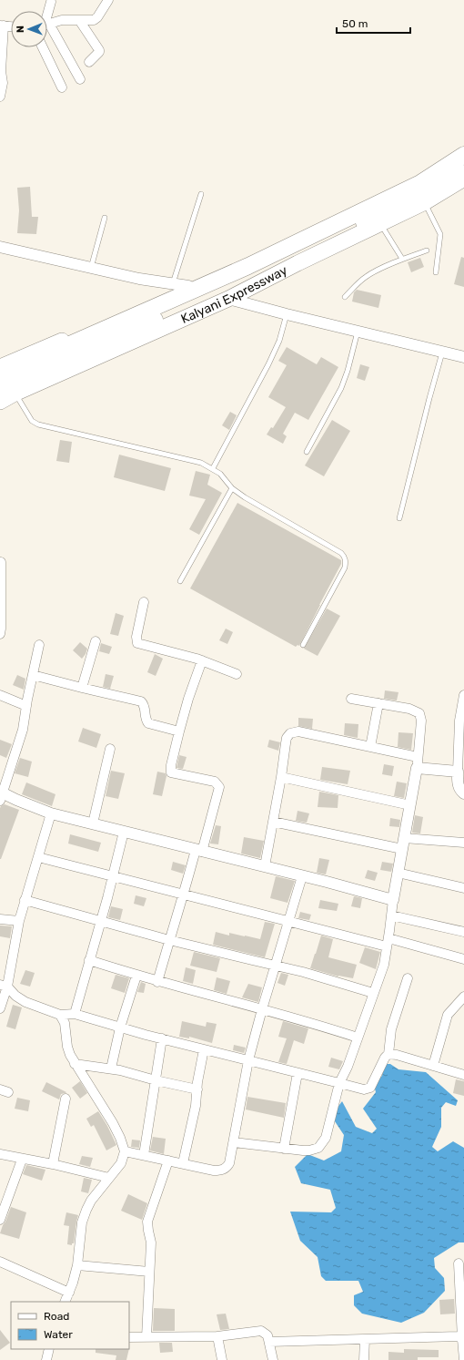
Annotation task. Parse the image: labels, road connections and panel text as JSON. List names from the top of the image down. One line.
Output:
{"streets":{"highway":["Kalyani Expressway"]},"legend":["Road","Water"],"scale_bar":"50 m","north":"left"}
